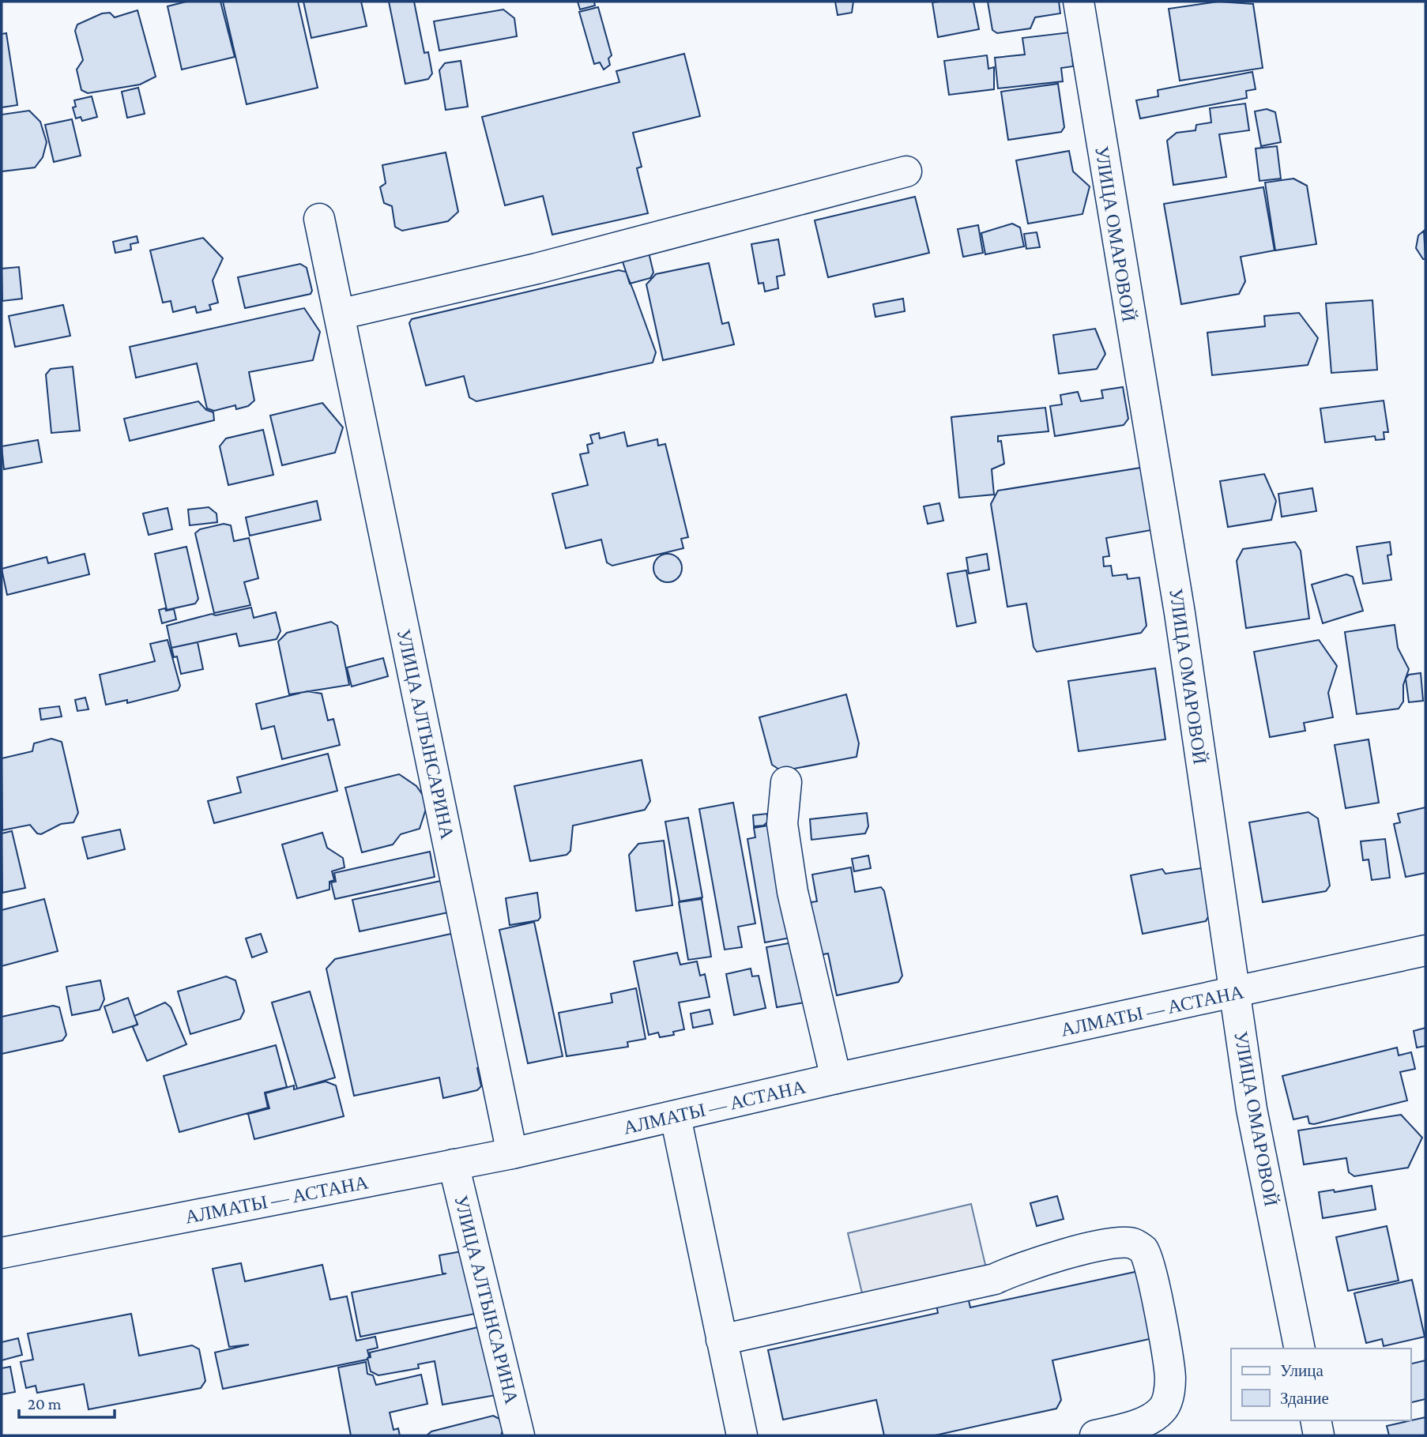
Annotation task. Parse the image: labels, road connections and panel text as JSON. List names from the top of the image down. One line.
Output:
{"streets":{"main road":["УЛИЦА ОМАРОВОЙ","УЛИЦА АЛТЫНСАРИНА","АЛМАТЫ — АСТАНА"]},"crossings":[["УЛИЦА ОМАРОВОЙ","АЛМАТЫ — АСТАНА"],["УЛИЦА АЛТЫНСАРИНА","АЛМАТЫ — АСТАНА"]],"legend":["Улица","Здание"],"scale_bar":"20 m"}
